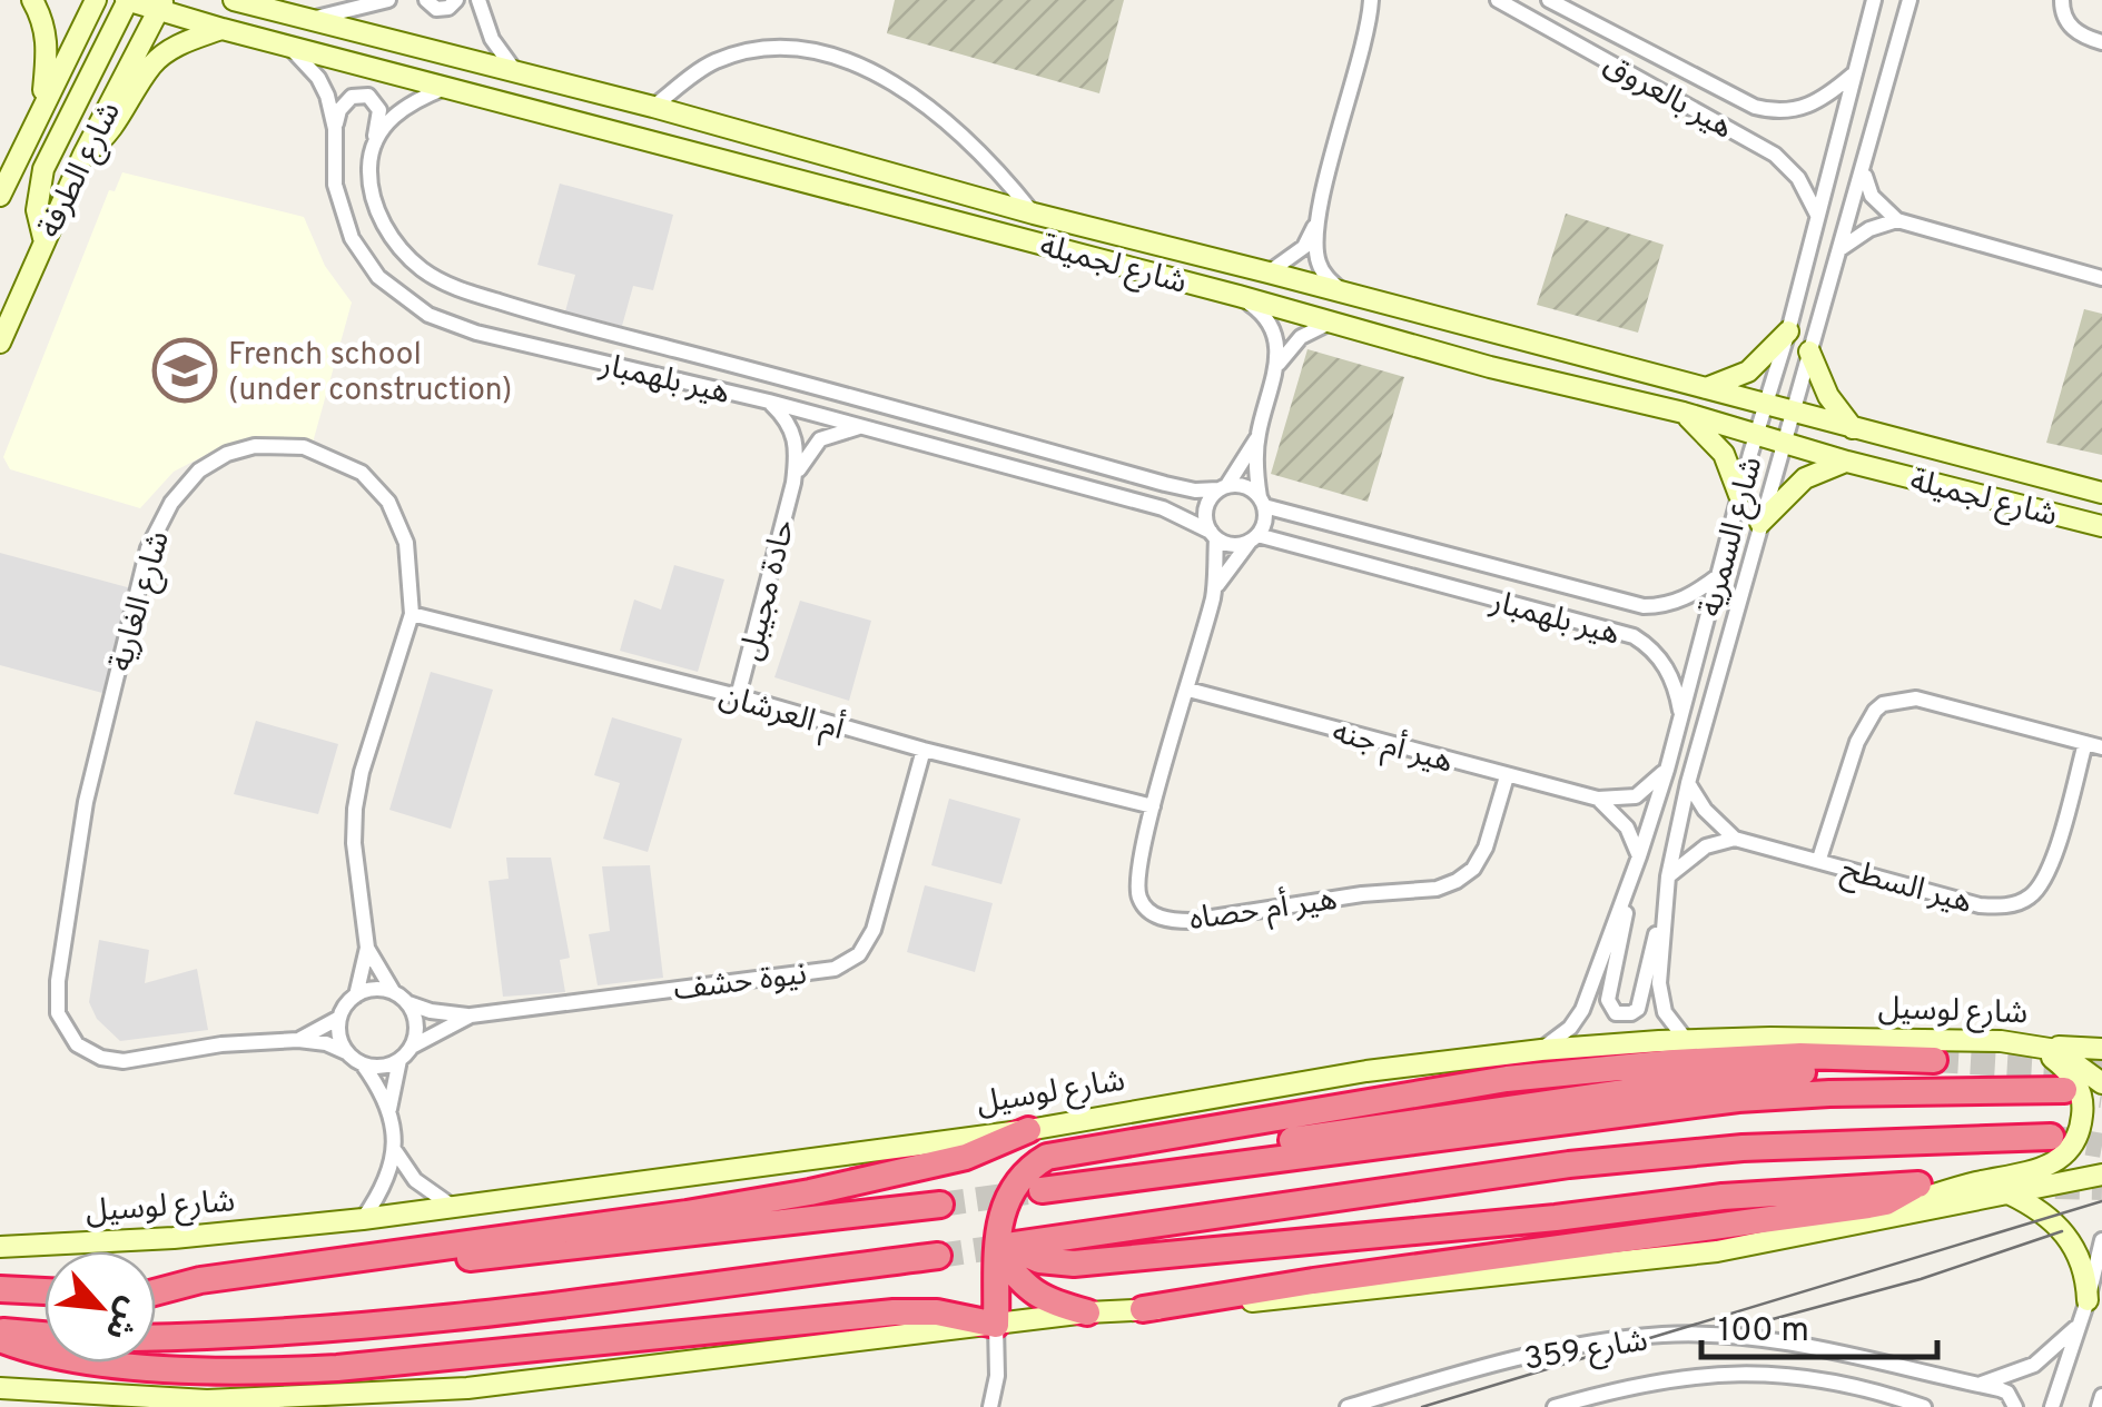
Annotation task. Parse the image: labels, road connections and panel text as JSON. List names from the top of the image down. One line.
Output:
{"streets":{"street":["هير بالعروق","شارع الطرفة","شارع لجميلة","هير بلهمبار","شارع السمرية","حادة مجيبل","شارع الغارية","أم العرشان","هير أم جنه","هير السطح","هير أم حصاه","نيوة حشف","شارع لوسيل","شارع 359"]},"crossings":[["هير بالعروق","شارع السمرية"],["شارع الطرفة","شارع لجميلة"],["شارع لجميلة","هير بلهمبار"],["شارع لجميلة","شارع السمرية"],["هير بلهمبار","شارع السمرية"],["هير بلهمبار","حادة مجيبل"],["هير بلهمبار","هير أم حصاه"],["شارع السمرية","هير أم جنه"],["شارع السمرية","شارع لوسيل"],["حادة مجيبل","أم العرشان"],["شارع الغارية","أم العرشان"],["شارع الغارية","نيوة حشف"],["أم العرشان","هير أم حصاه"],["أم العرشان","نيوة حشف"],["هير أم جنه","هير أم حصاه"]],"places":{"school or university":["French school (under construction)"]},"scale_bar":"100 m","north":"bottom right"}
